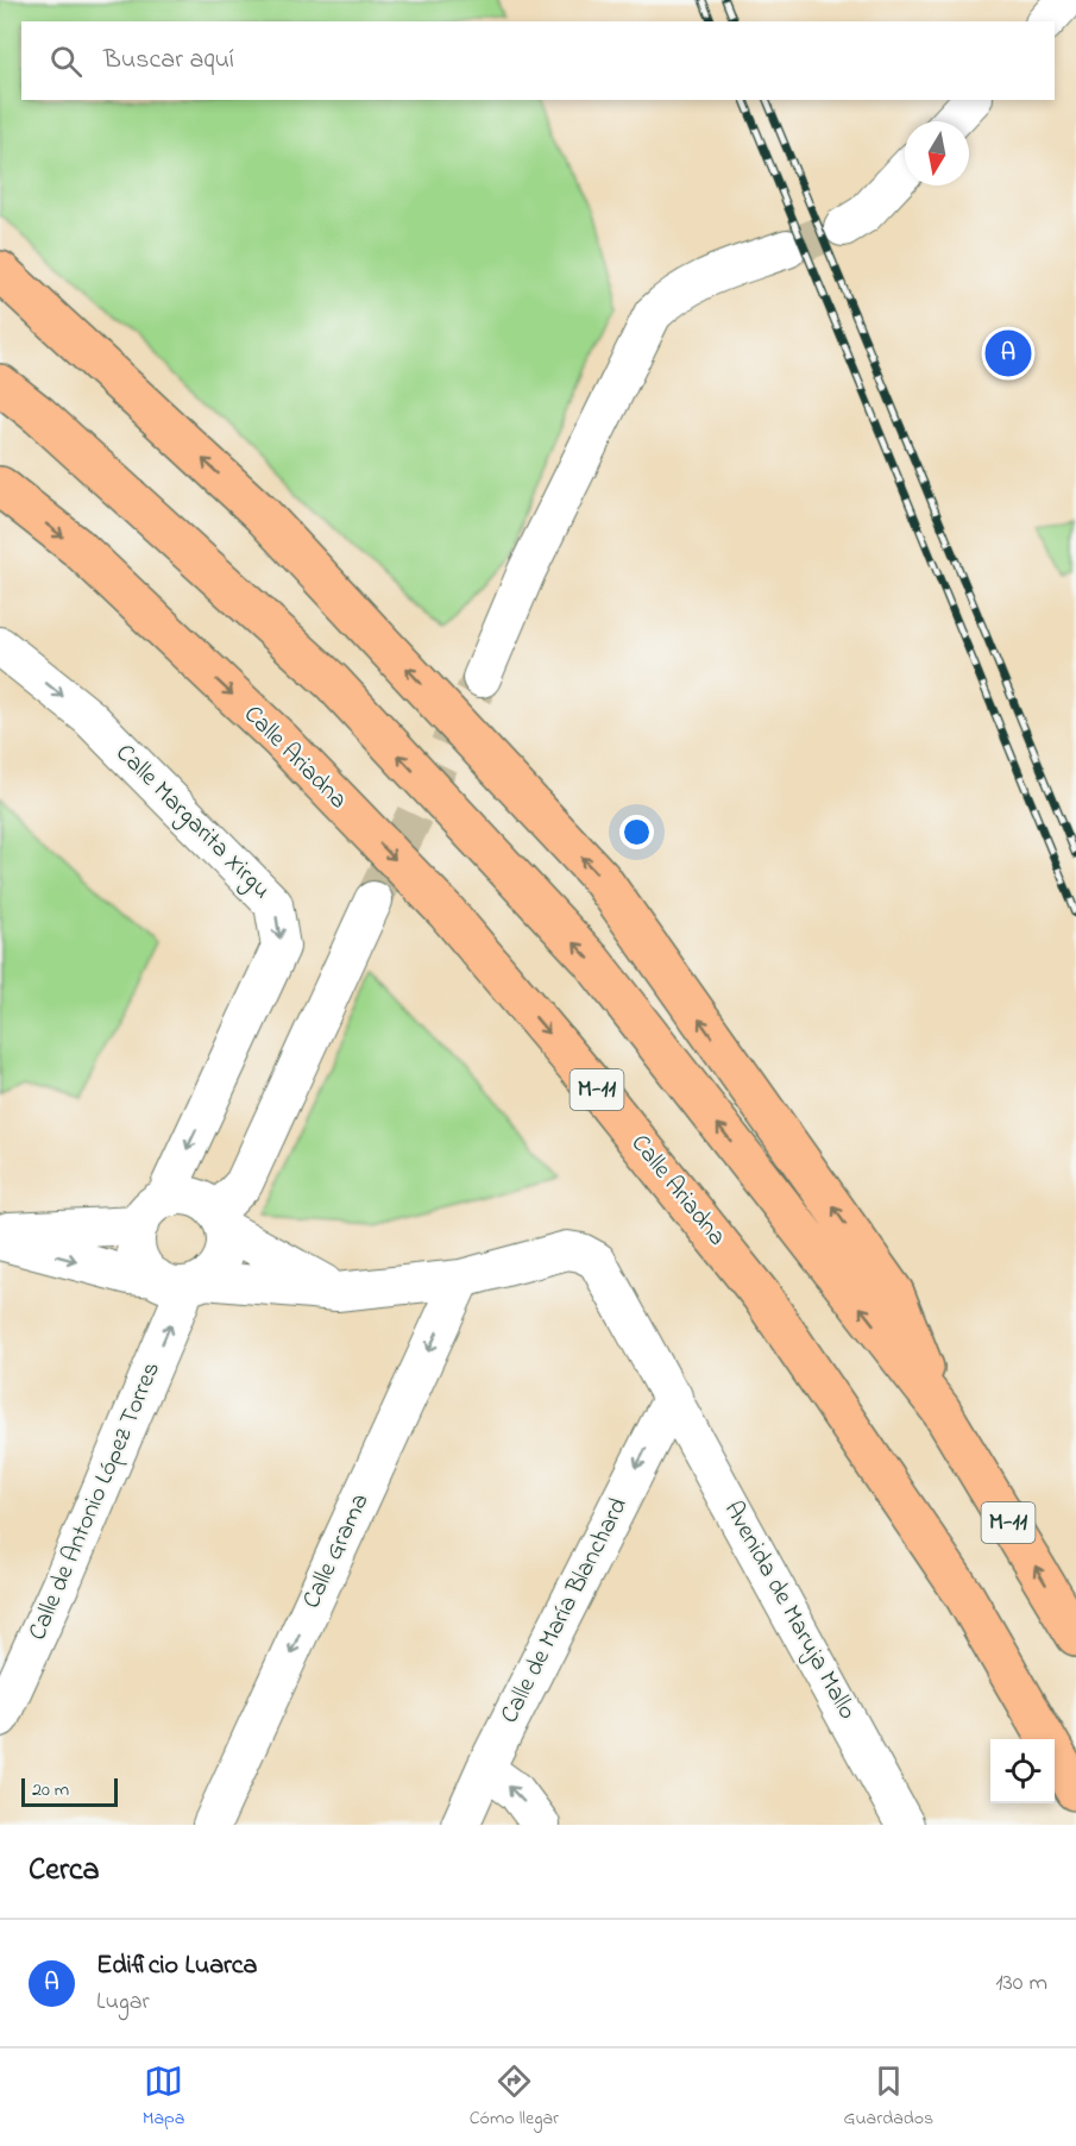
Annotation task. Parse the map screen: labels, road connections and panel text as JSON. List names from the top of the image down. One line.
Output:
{"streets":{"highway":["Calle Ariadna","M-11"],"street":["Calle Margarita Xirgu","Calle de Antonio López Torres","Calle Grama","Calle de María Blanchard","Avenida de Maruja Mallo"]},"crossings":[["Calle Margarita Xirgu","Calle de Antonio López Torres"],["Calle Margarita Xirgu","Avenida de Maruja Mallo"],["Calle de Antonio López Torres","Avenida de Maruja Mallo"],["Calle Grama","Avenida de Maruja Mallo"],["Calle de María Blanchard","Avenida de Maruja Mallo"]],"one_way":["Calle Margarita Xirgu","Calle de Antonio López Torres","Calle Grama","Calle de María Blanchard"],"scale_bar":"20 m","north":"bottom","page":{"search":"Buscar aquí","pins":"A","scale":"20 m","heading":"Cerca","list":[{"mark":"A","name":"Edificio Luarca","note":"Lugar","value":"130 m"}],"nav":["Mapa","Cómo llegar","Guardados"]}}
